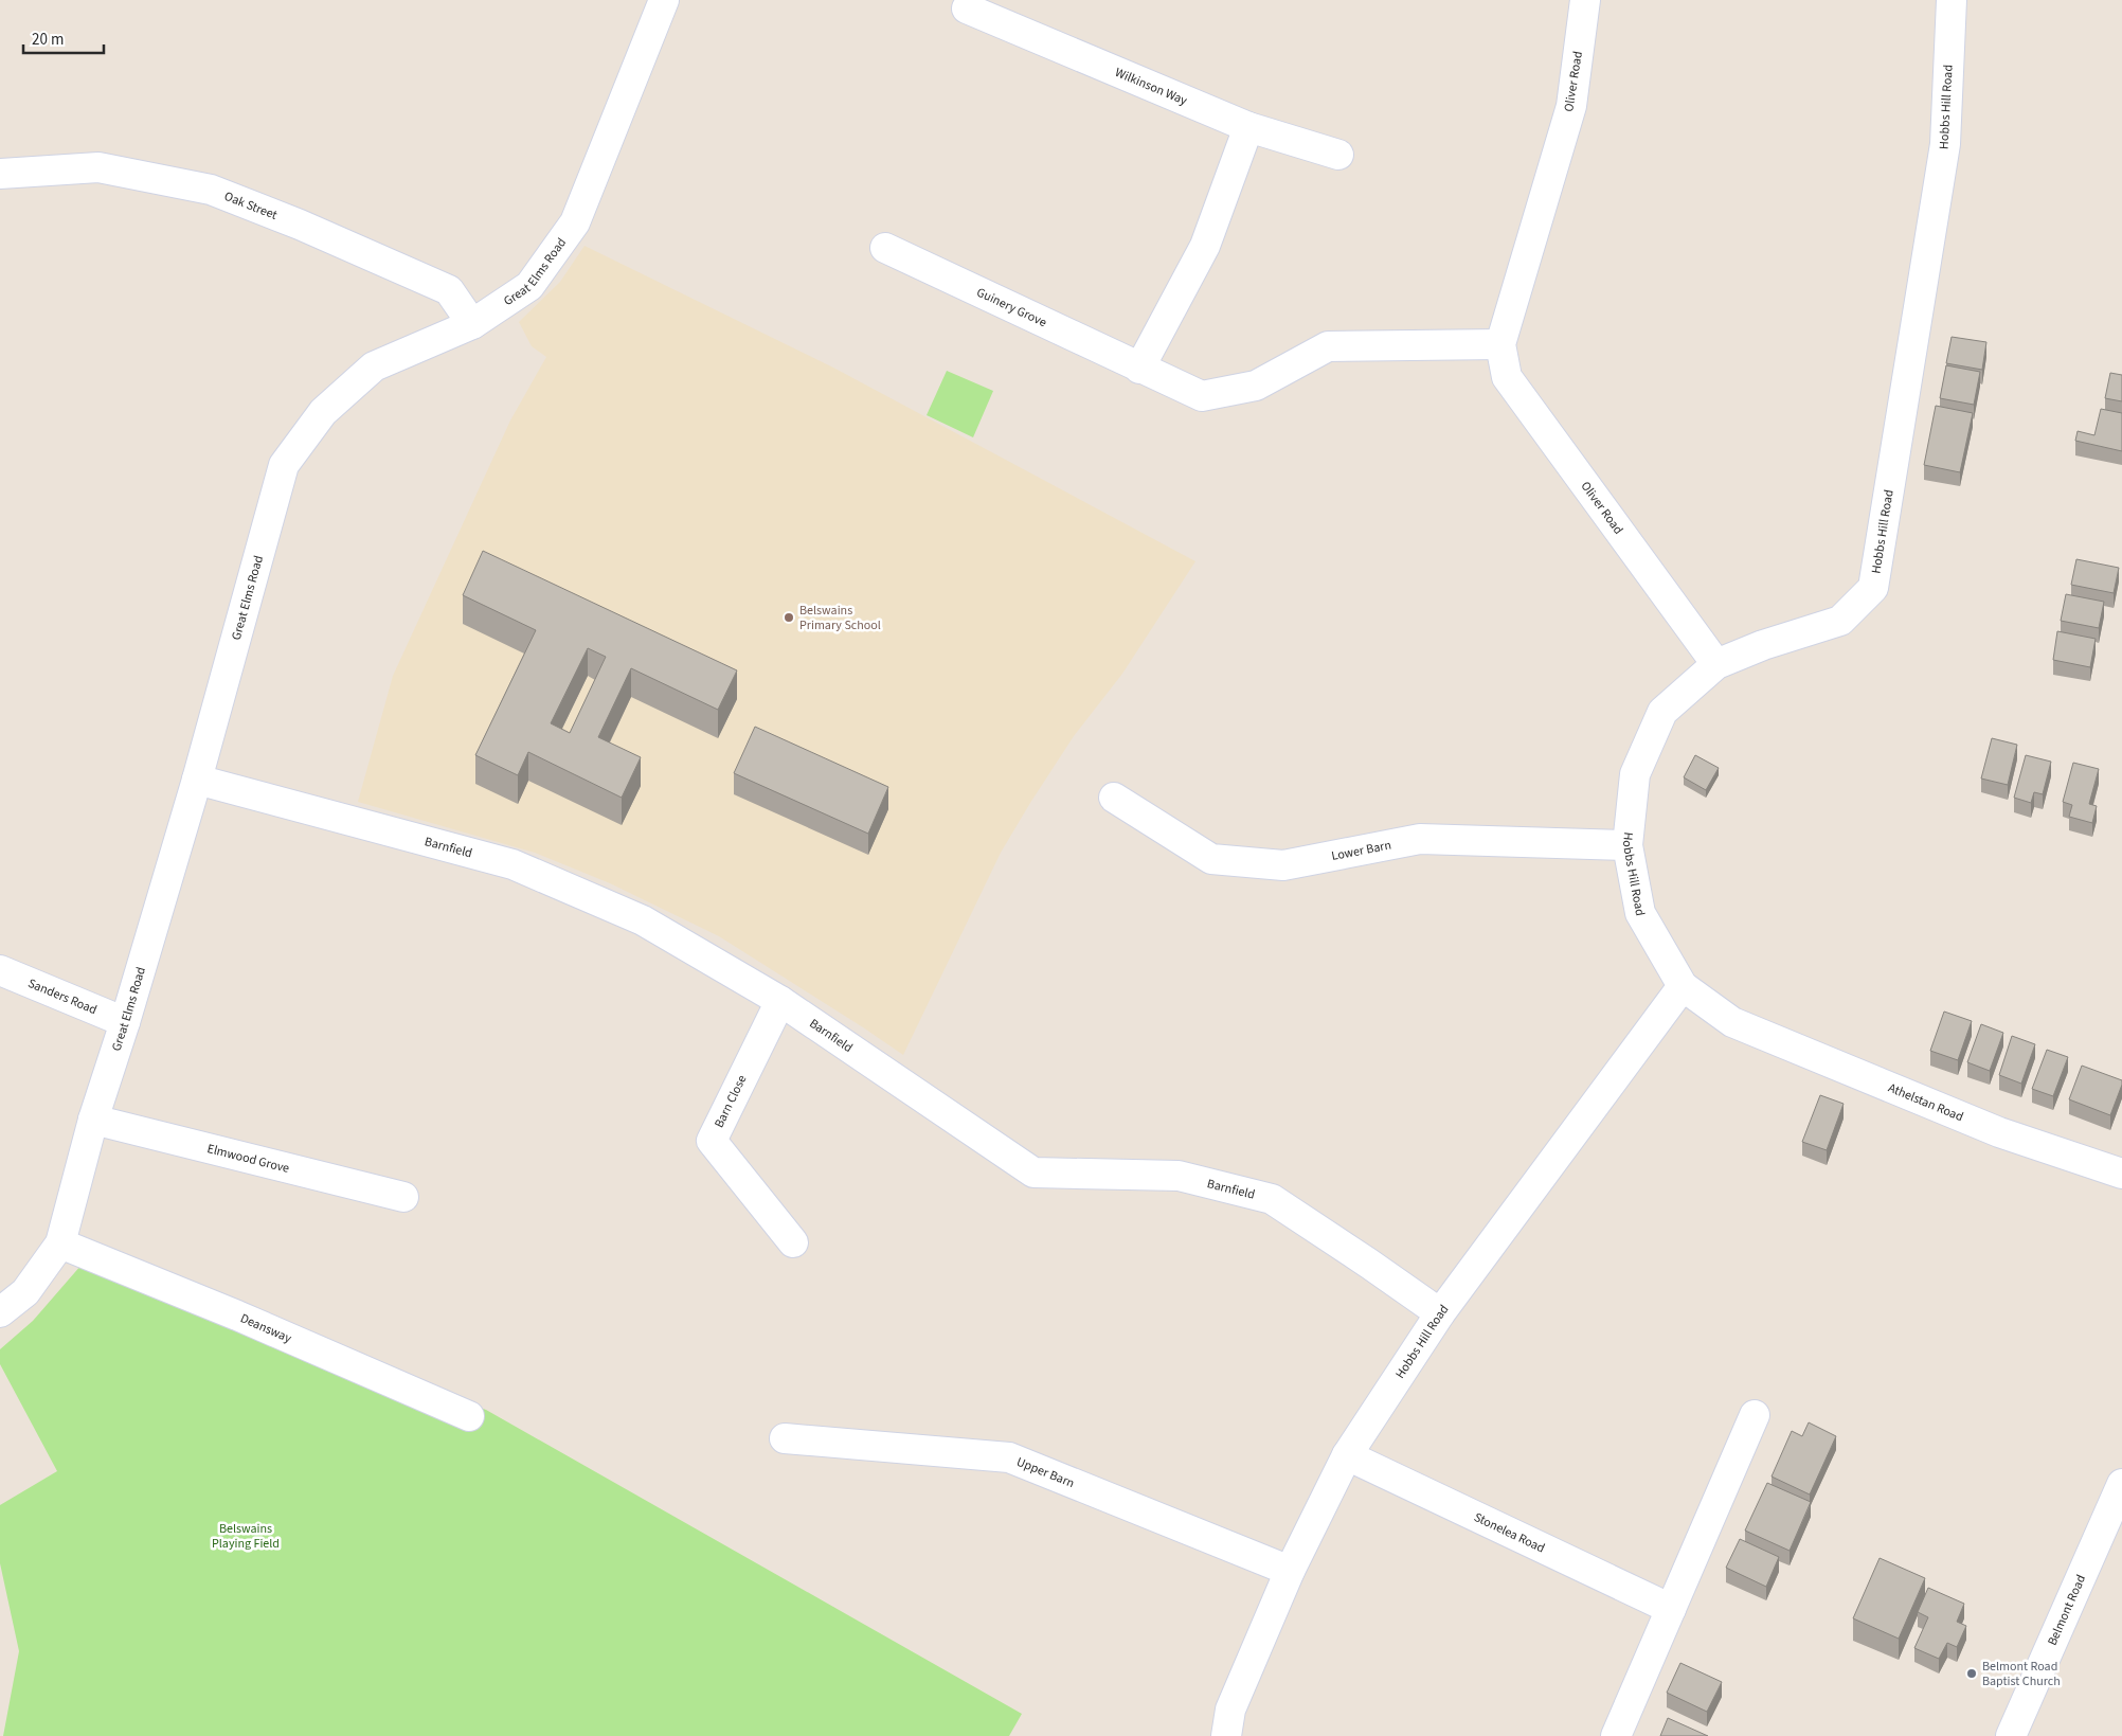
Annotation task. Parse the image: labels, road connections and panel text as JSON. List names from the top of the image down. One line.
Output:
{"streets":{"street":["Oliver Road","Wilkinson Way","Hobbs Hill Road","Oak Street","Great Elms Road","Guinery Grove","Barnfield","Lower Barn","Sanders Road","Barn Close","Athelstan Road","Elmwood Grove","Deansway","Upper Barn","Stonelea Road","Belmont Road"]},"crossings":[["Oliver Road","Hobbs Hill Road"],["Oliver Road","Guinery Grove"],["Hobbs Hill Road","Barnfield"],["Hobbs Hill Road","Lower Barn"],["Hobbs Hill Road","Athelstan Road"],["Hobbs Hill Road","Upper Barn"],["Hobbs Hill Road","Stonelea Road"],["Oak Street","Great Elms Road"],["Great Elms Road","Barnfield"],["Great Elms Road","Sanders Road"],["Great Elms Road","Elmwood Grove"],["Great Elms Road","Deansway"],["Barnfield","Barn Close"]],"parks":["Belswains Playing Field"],"places":["Belswains Primary School","Belmont Road Baptist Church"],"scale_bar":"20 m"}
